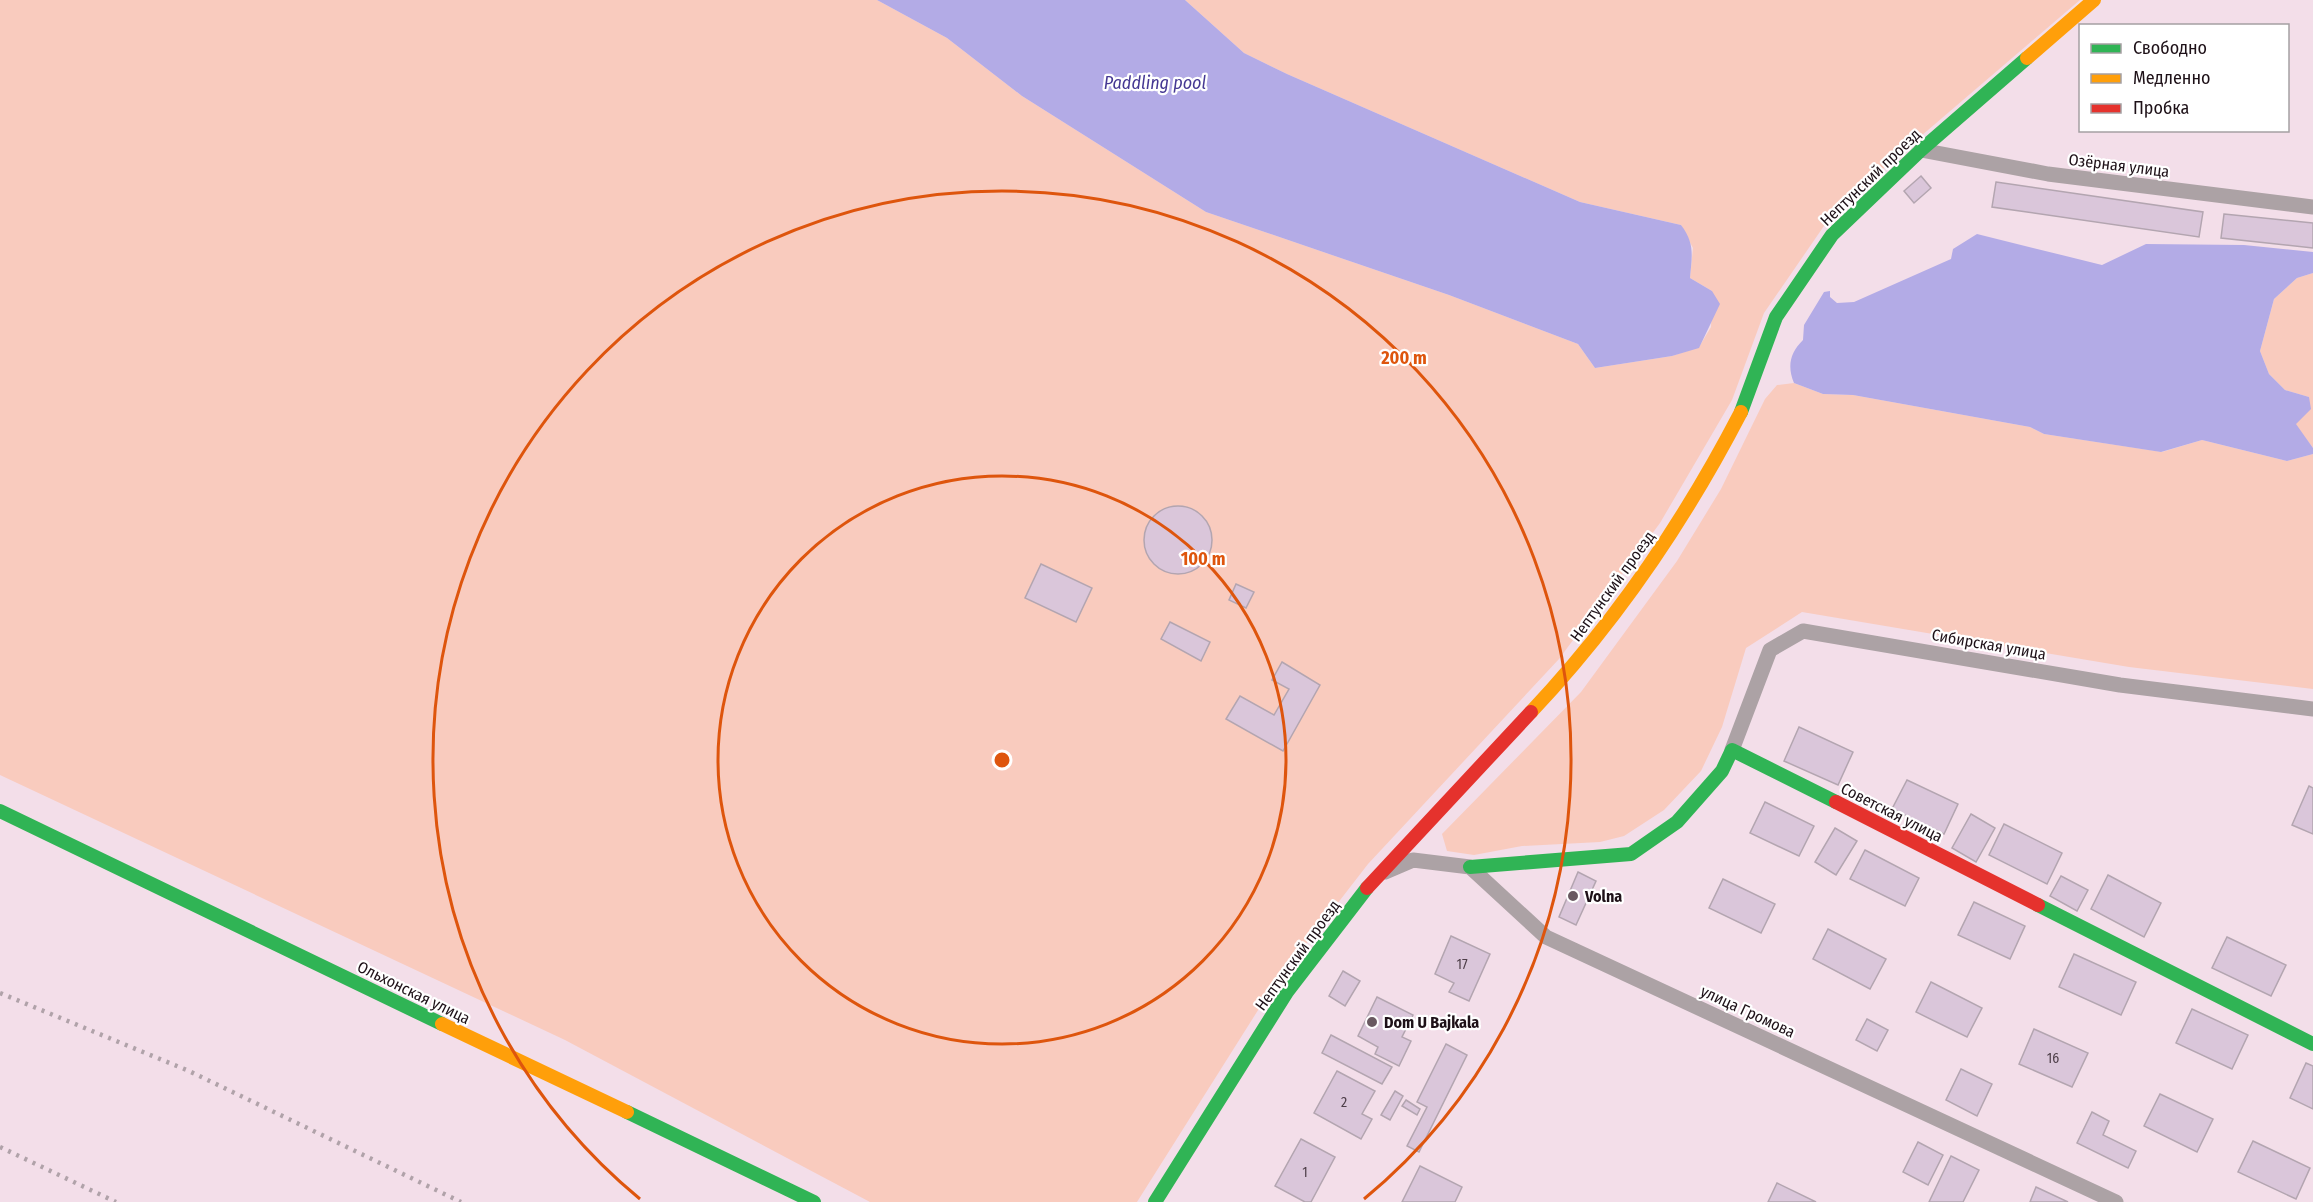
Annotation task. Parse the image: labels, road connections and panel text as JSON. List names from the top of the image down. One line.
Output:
{"streets":{"street":["Озёрная улица","Нептунский проезд","Сибирская улица","Советская улица","Ольхонская улица","улица Громова"]},"crossings":[["Озёрная улица","Нептунский проезд"],["Сибирская улица","Советская улица"]],"water":["Paddling pool"],"places":["Volna","Dom U Bajkala"],"house_numbers":["17","16","2","1"],"legend":["Свободно","Медленно","Пробка"],"rings":["200 m","100 m"]}
